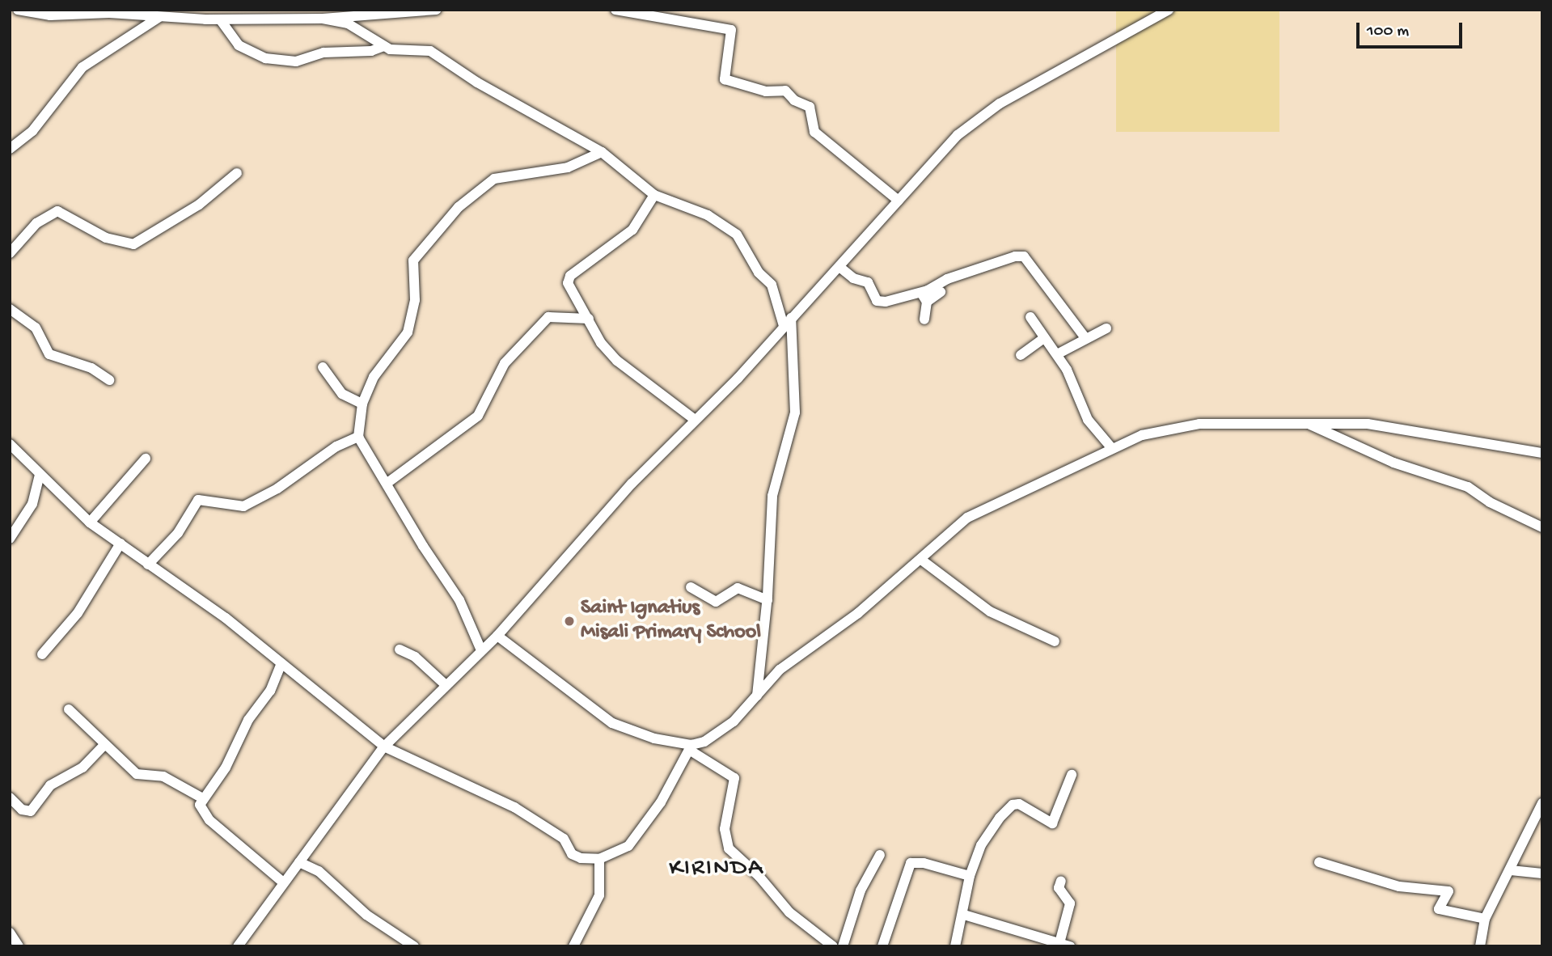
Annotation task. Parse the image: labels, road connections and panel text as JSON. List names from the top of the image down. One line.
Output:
{"districts":["KIRINDA"],"places":["Saint Ignatius Misali Primary School"],"scale_bar":"100 m"}
